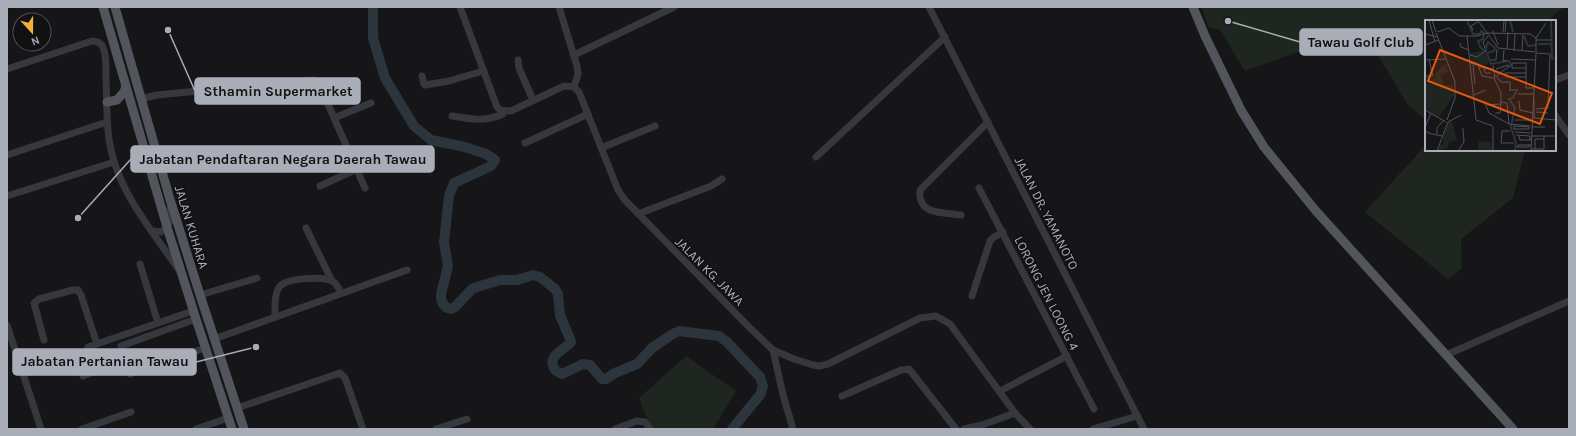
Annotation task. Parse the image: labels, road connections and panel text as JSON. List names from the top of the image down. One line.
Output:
{"streets":{"main road":["JALAN KUHARA"],"street":["JALAN DR. YAMANOTO","JALAN KG. JAWA","LORONG JEN LOONG 4"]},"places":["Tawau Golf Club","Sthamin Supermarket","Jabatan Pendaftaran Negara Daerah Tawau","Jabatan Pertanian Tawau"],"north":"bottom"}
